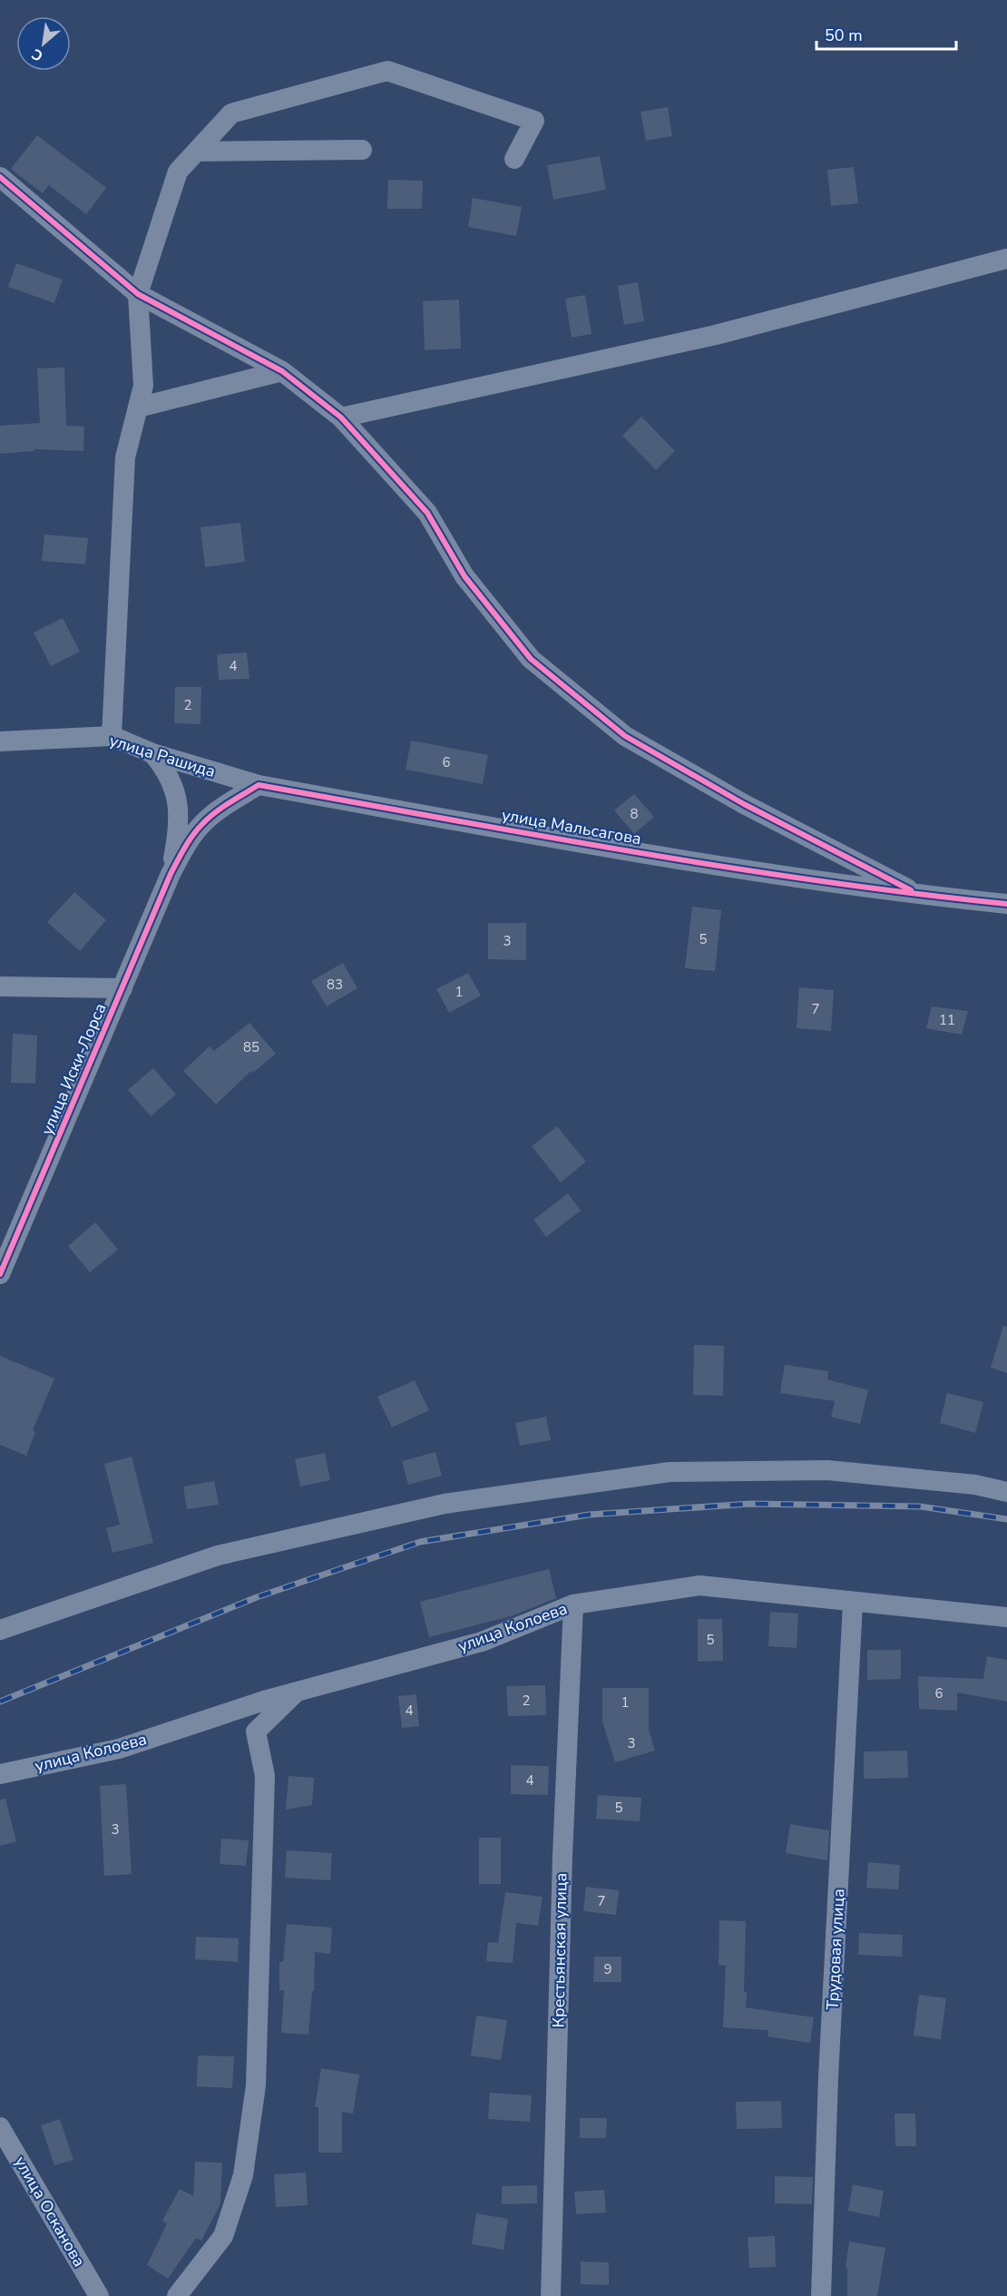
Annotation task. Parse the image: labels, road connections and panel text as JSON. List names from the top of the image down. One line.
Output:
{"streets":{"street":["улица Рашида","улица Мальсагова","улица Иски-Лорса","улица Колоева","Трудовая улица","Крестьянская улица","улица Осканова"]},"crossings":[["улица Рашида","улица Мальсагова"],["улица Колоева","Трудовая улица"],["улица Колоева","Крестьянская улица"]],"house_numbers":["4","2","6","8","5","3","83","1","7","11","85","5","6","2","1","4","3","4","5","3","7","9"],"scale_bar":"50 m","north":"bottom left"}
